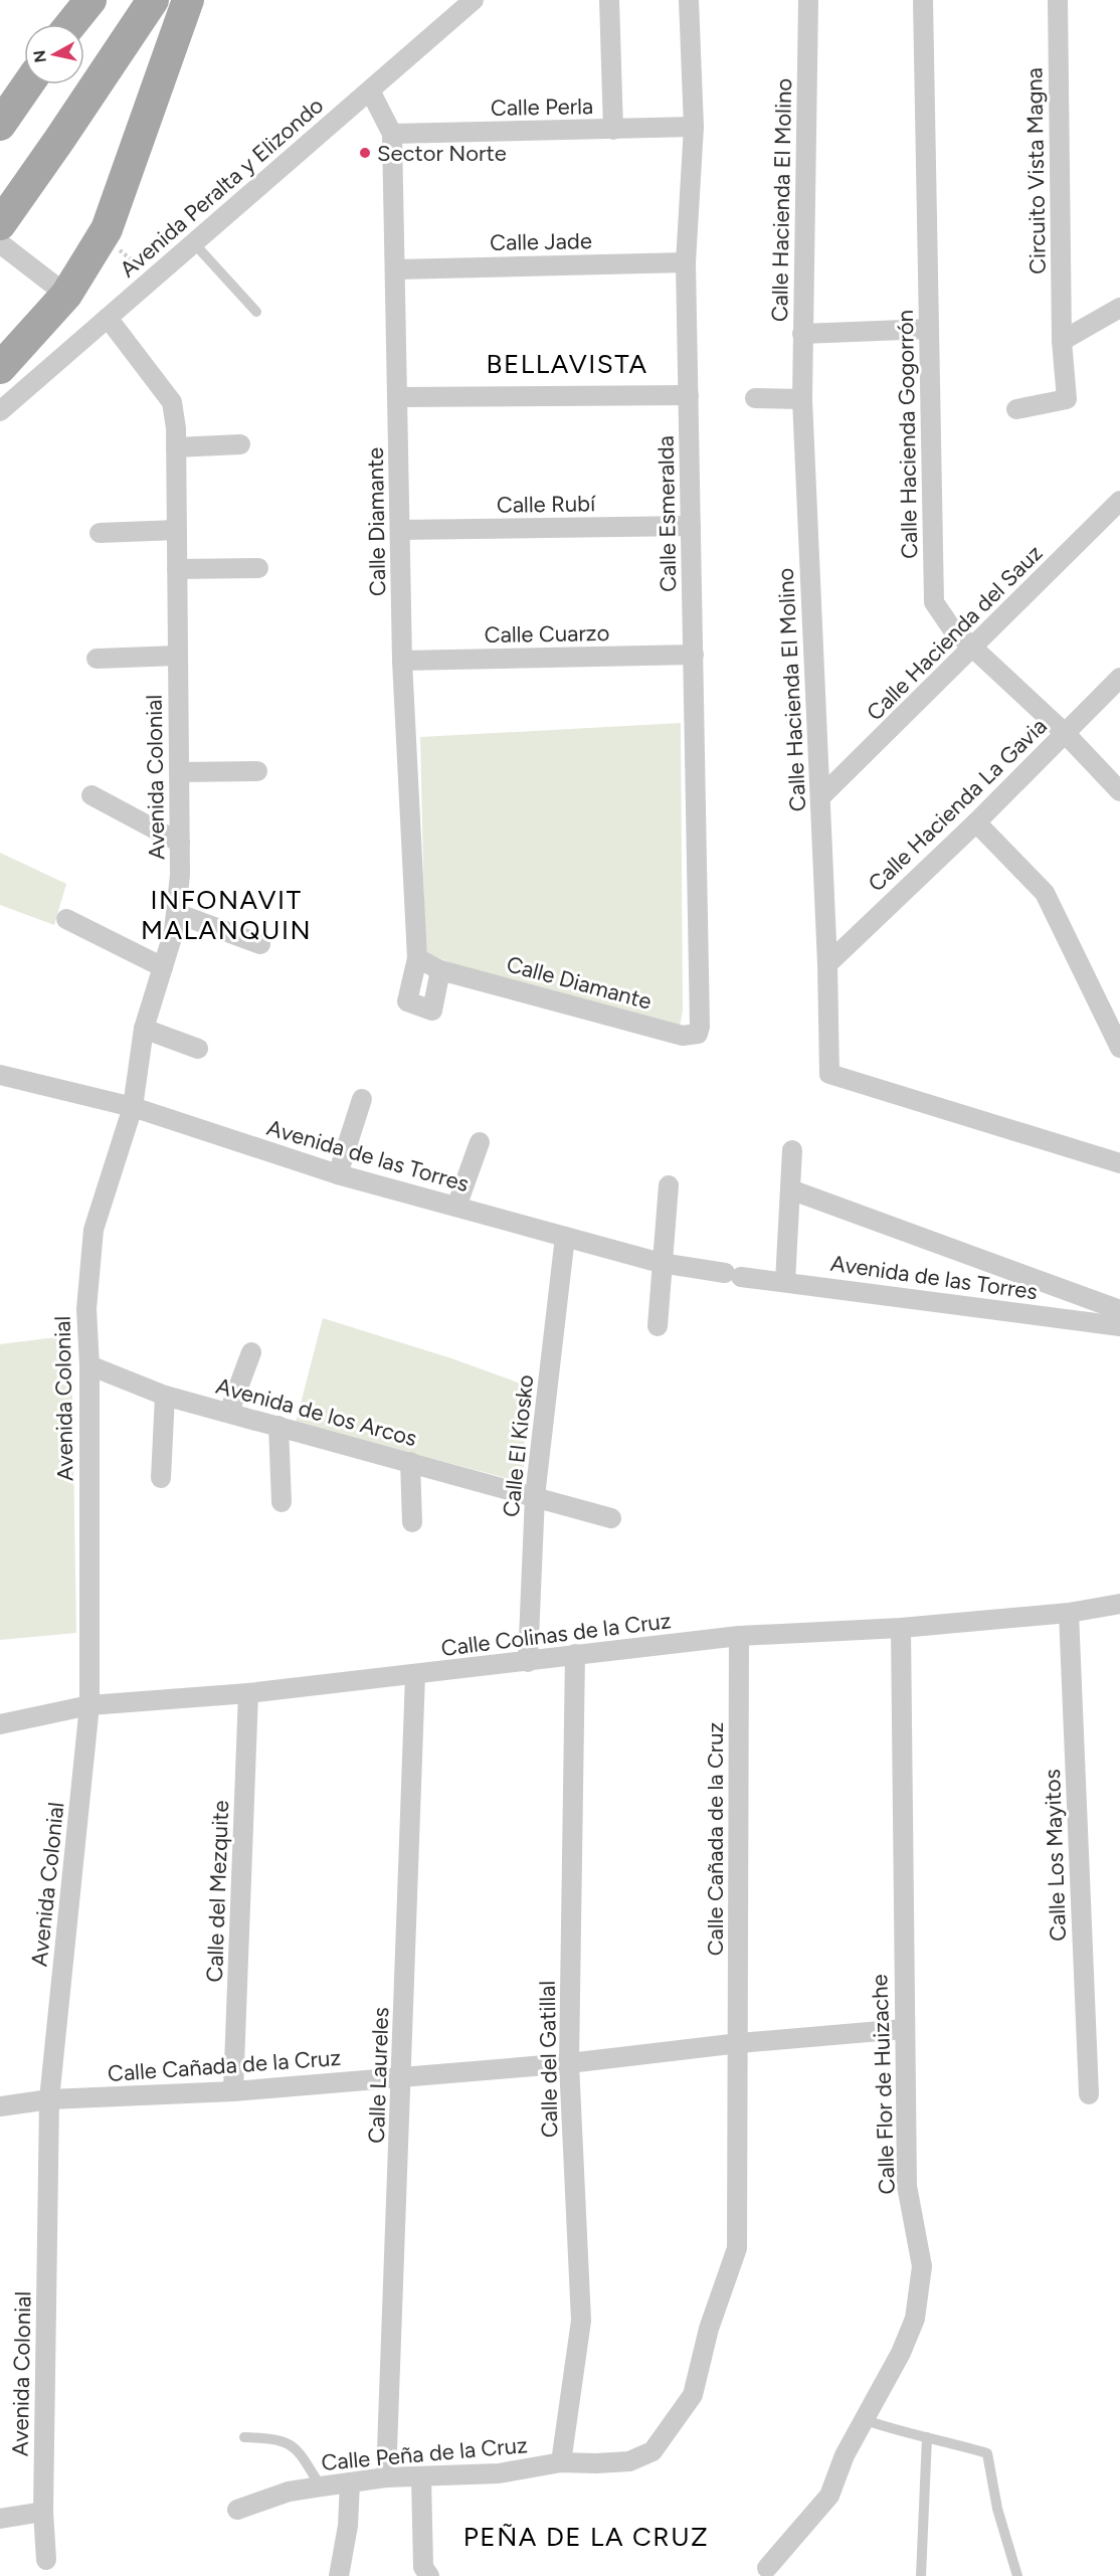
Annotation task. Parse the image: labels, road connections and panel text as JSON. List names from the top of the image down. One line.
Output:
{"streets":{"street":["Calle Perla","Circuito Vista Magna","Avenida Peralta y Elizondo","Calle Hacienda El Molino","Calle Jade","Calle Hacienda Gogorrón","Calle Rubí","Calle Esmeralda","Calle Diamante","Calle Hacienda del Sauz","Calle Cuarzo","Avenida Colonial","Calle Hacienda La Gavia","Avenida de las Torres","Avenida de los Arcos","Calle El Kiosko","Calle Colinas de la Cruz","Calle Cañada de la Cruz","Calle Los Mayitos","Calle del Mezquite","Calle del Gatillal","Calle Laureles","Calle Flor de Huizache","Calle Peña de la Cruz"]},"crossings":[["Calle Perla","Calle Esmeralda"],["Calle Perla","Calle Diamante"],["Avenida Peralta y Elizondo","Calle Diamante"],["Avenida Peralta y Elizondo","Avenida Colonial"],["Calle Hacienda El Molino","Calle Hacienda del Sauz"],["Calle Hacienda El Molino","Calle Hacienda La Gavia"],["Calle Jade","Calle Esmeralda"],["Calle Jade","Calle Diamante"],["Calle Hacienda Gogorrón","Calle Hacienda del Sauz"],["Calle Hacienda Gogorrón","Calle Hacienda La Gavia"],["Calle Rubí","Calle Esmeralda"],["Calle Rubí","Calle Diamante"],["Calle Esmeralda","Calle Diamante"],["Calle Esmeralda","Calle Cuarzo"],["Calle Diamante","Calle Cuarzo"],["Avenida Colonial","Avenida de las Torres"],["Avenida Colonial","Avenida de los Arcos"],["Avenida Colonial","Calle Colinas de la Cruz"],["Avenida Colonial","Calle Cañada de la Cruz"],["Avenida de las Torres","Calle El Kiosko"],["Avenida de los Arcos","Calle El Kiosko"],["Calle El Kiosko","Calle Colinas de la Cruz"],["Calle Colinas de la Cruz","Calle Cañada de la Cruz"],["Calle Colinas de la Cruz","Calle Los Mayitos"],["Calle Colinas de la Cruz","Calle del Mezquite"],["Calle Colinas de la Cruz","Calle del Gatillal"],["Calle Colinas de la Cruz","Calle Laureles"],["Calle Colinas de la Cruz","Calle Flor de Huizache"],["Calle Cañada de la Cruz","Calle del Mezquite"],["Calle Cañada de la Cruz","Calle del Gatillal"],["Calle Cañada de la Cruz","Calle Laureles"],["Calle Cañada de la Cruz","Calle Flor de Huizache"],["Calle Cañada de la Cruz","Calle Peña de la Cruz"],["Calle del Gatillal","Calle Peña de la Cruz"],["Calle Laureles","Calle Peña de la Cruz"]],"districts":["BELLAVISTA","INFONAVIT MALANQUIN","PEÑA DE LA CRUZ"],"places":["Sector Norte"],"north":"left"}
